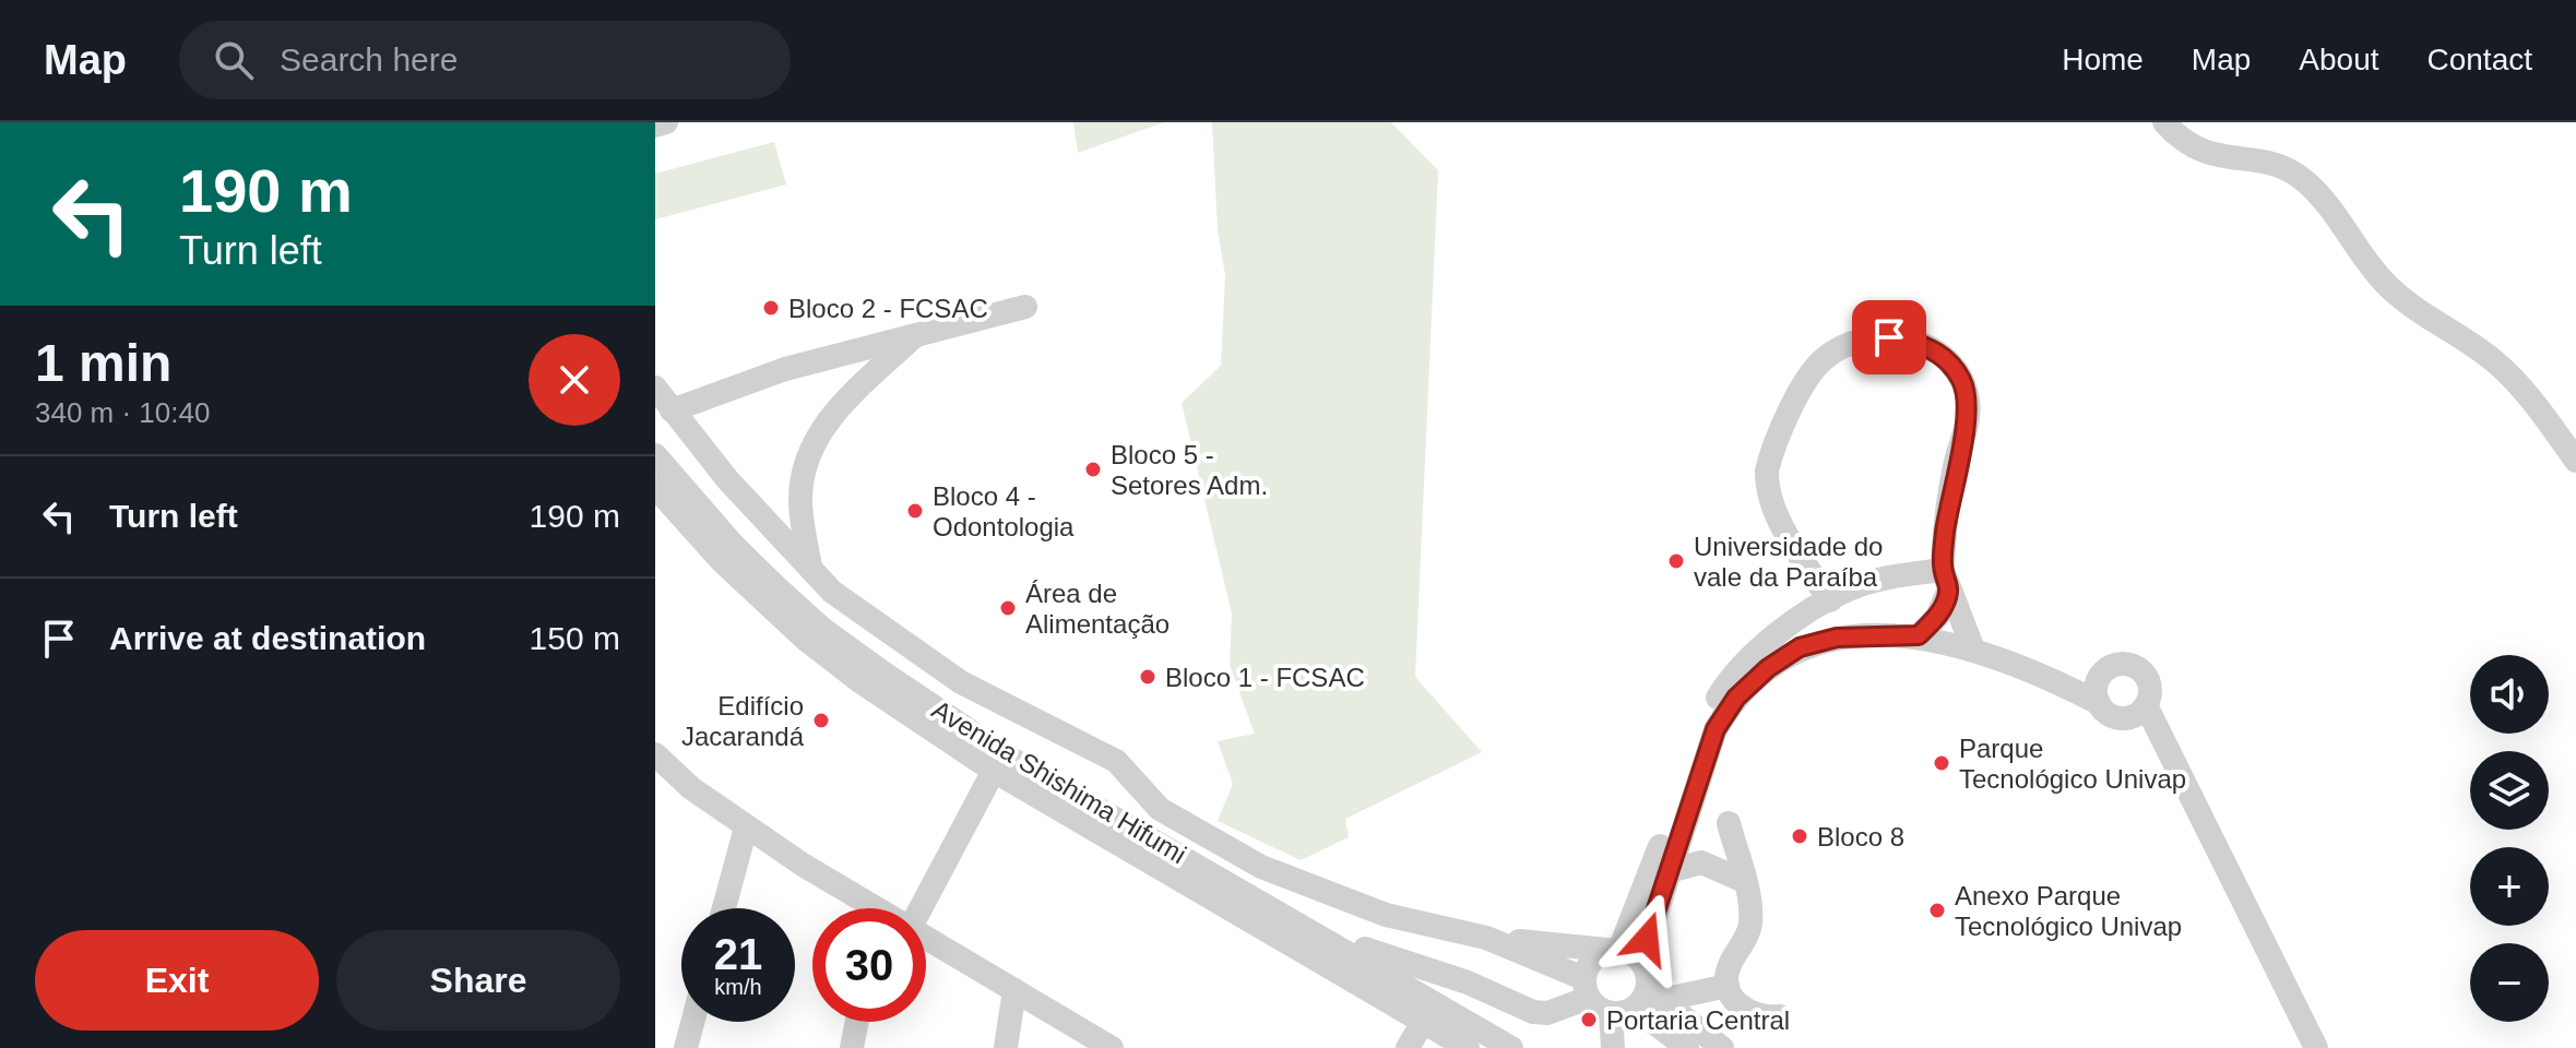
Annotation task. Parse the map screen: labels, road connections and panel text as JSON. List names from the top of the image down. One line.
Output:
{"streets":{"street":["Avenida Shishima Hifumi"]},"places":["Bloco 2 - FCSAC","Bloco 5 - Setores Adm.","Bloco 4 - Odontologia","Universidade do vale da Paraíba","Área de Alimentação","Bloco 1 - FCSAC","Edifício Jacarandá","Parque Tecnológico Univap","Bloco 8","Anexo Parque Tecnológico Univap","Portaria Central"],"page":{"header":"Map","search":"Search here","nav":["Home","Map","About","Contact"],"turn":["190 m","Turn left"],"heading":["1 min","340 m · 10:40"],"list":[{"name":"Turn left","value":"190 m"},{"name":"Arrive at destination","value":"150 m"}],"map_buttons":["+","−"],"speed":"21 km/h","limit":"30","buttons":["Exit","Share"]}}
